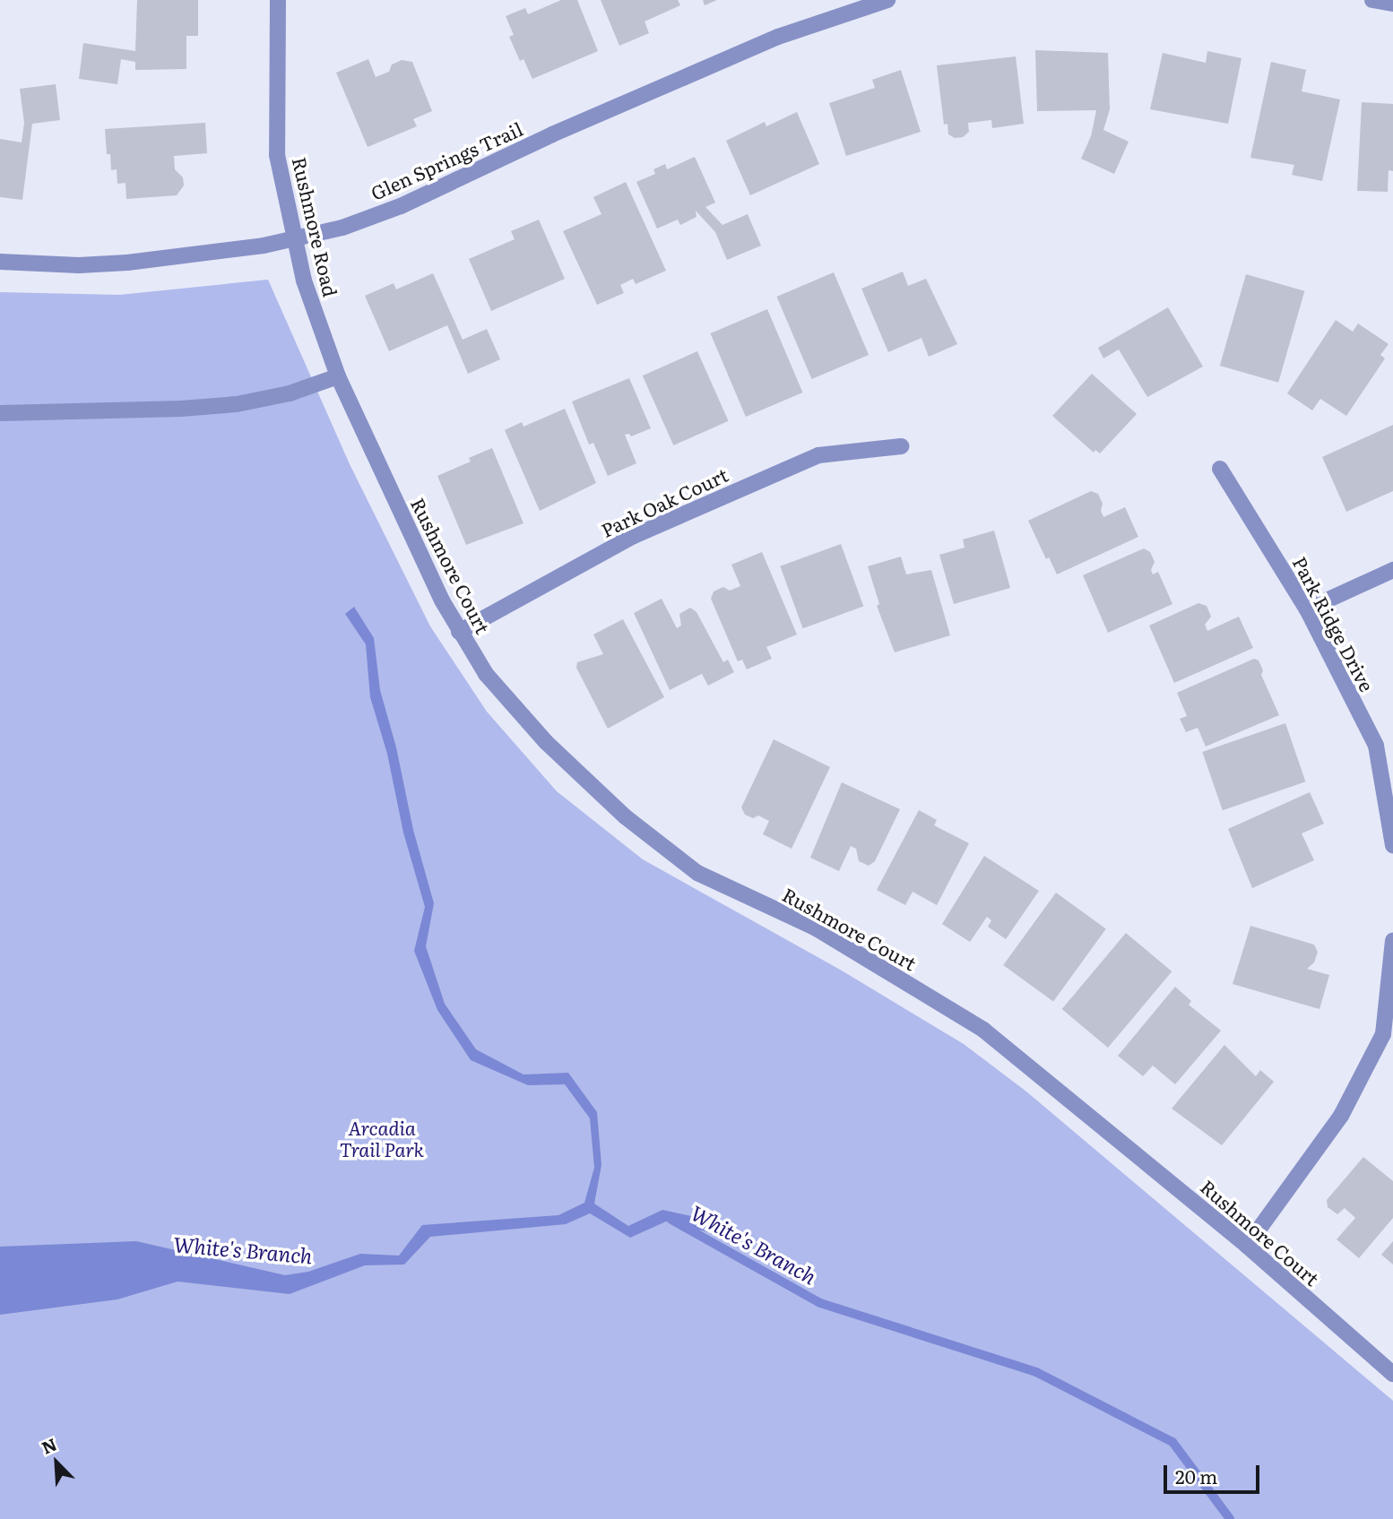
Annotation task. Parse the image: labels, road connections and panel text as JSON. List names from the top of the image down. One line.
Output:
{"streets":{"street":["Glen Springs Trail","Rushmore Road","Park Oak Court","Rushmore Court","Park Ridge Drive"]},"crossings":[["Glen Springs Trail","Rushmore Road"],["Rushmore Road","Rushmore Court"],["Park Oak Court","Rushmore Court"]],"water":["White's Branch"],"parks":["Arcadia Trail Park"],"scale_bar":"20 m","north":"top left"}
